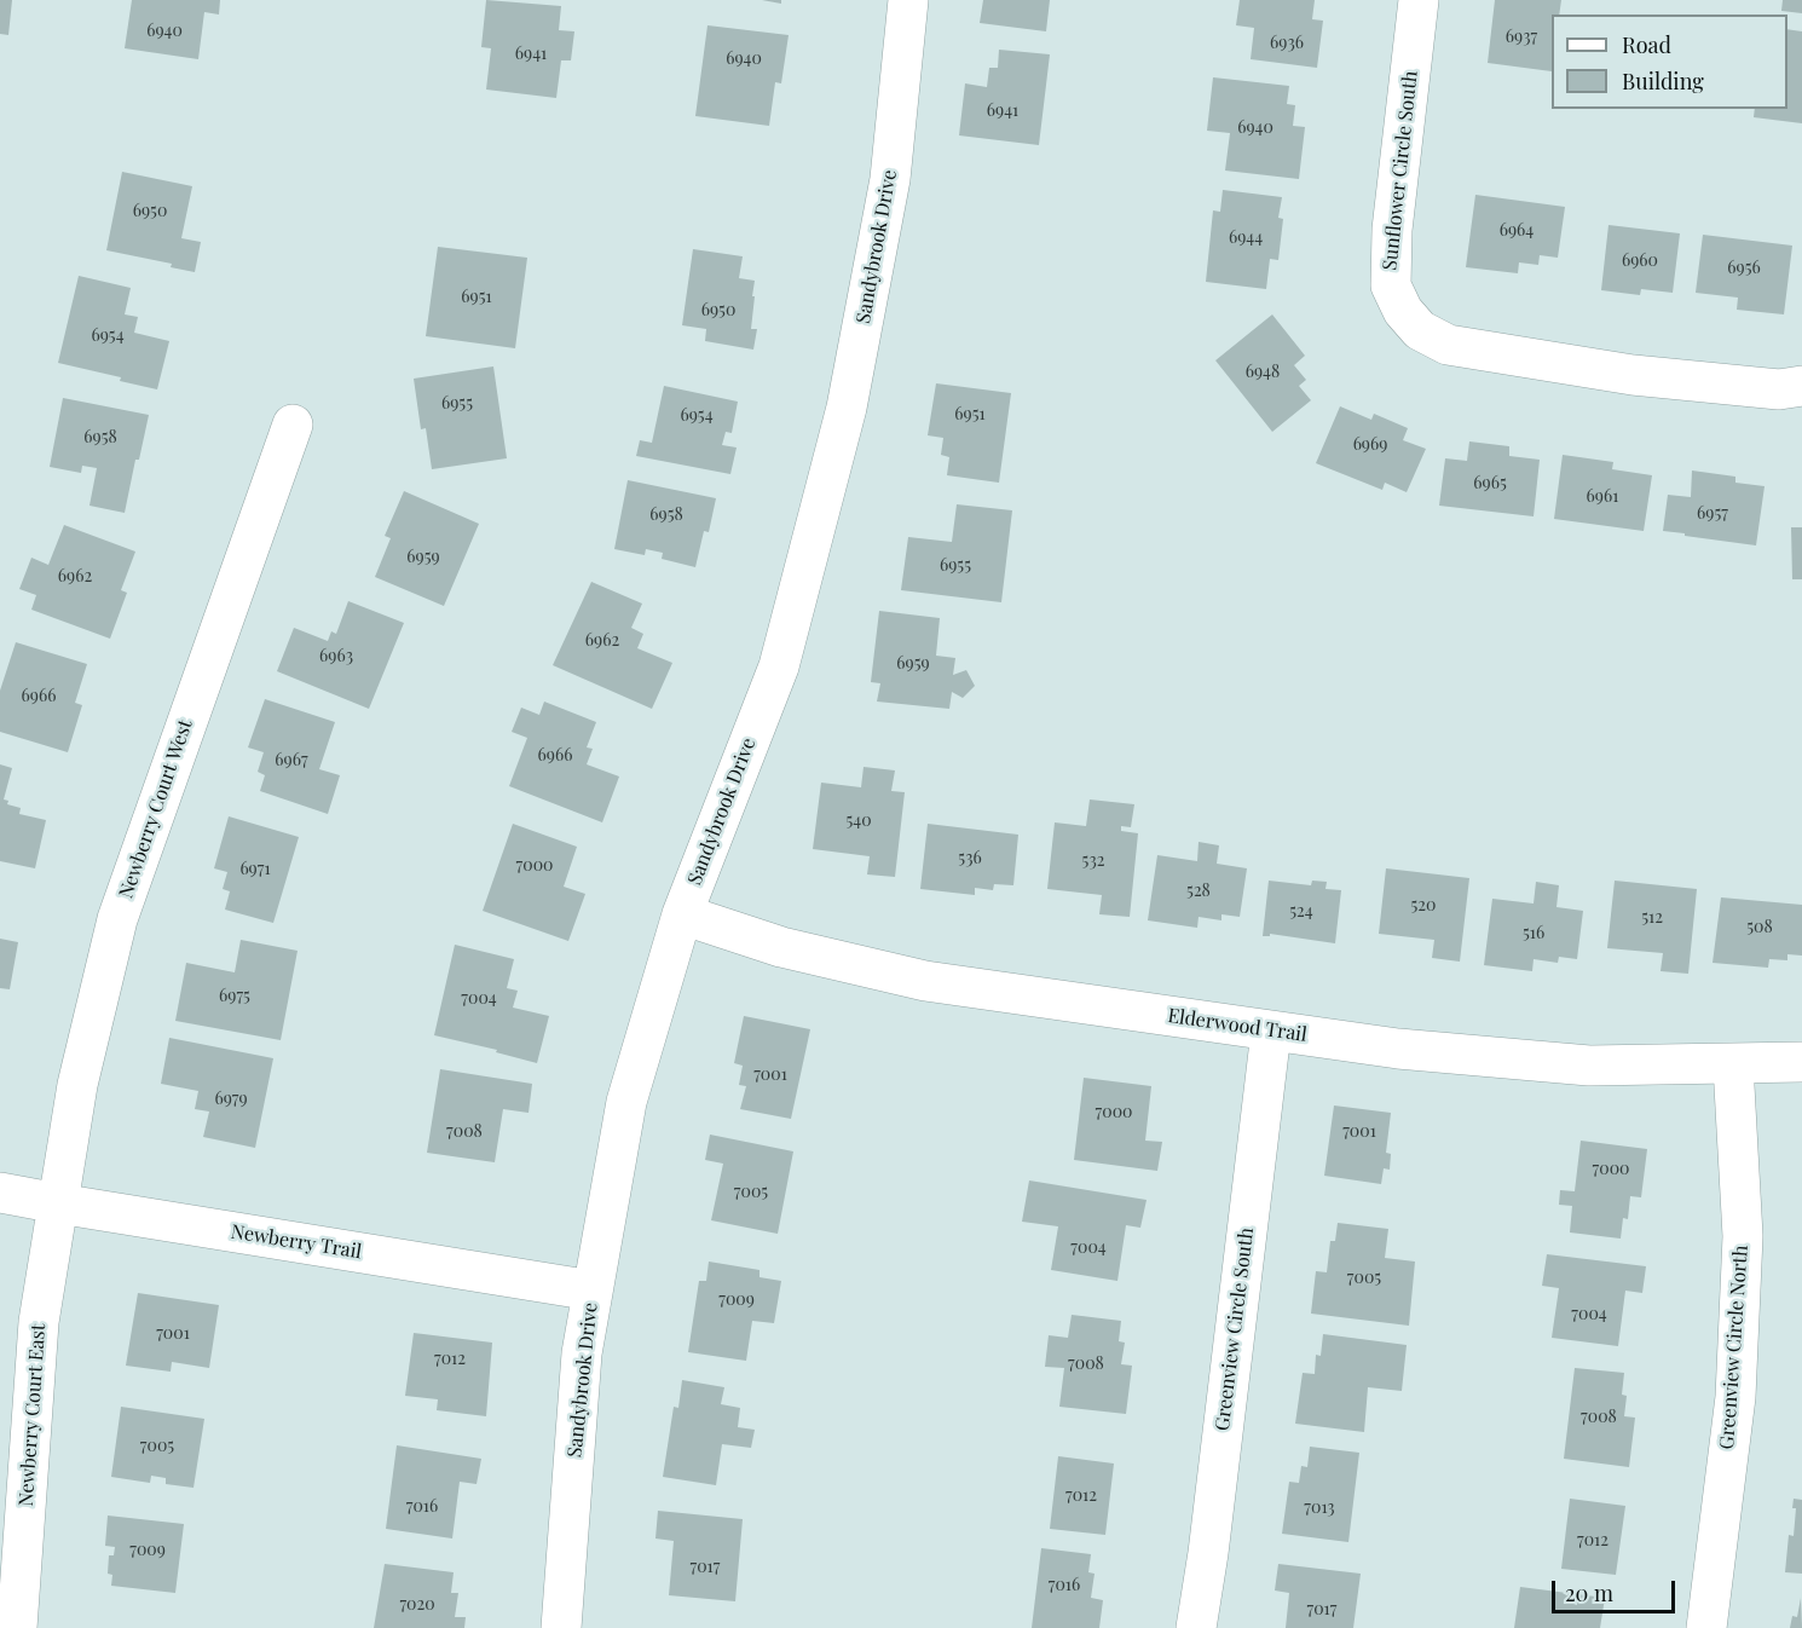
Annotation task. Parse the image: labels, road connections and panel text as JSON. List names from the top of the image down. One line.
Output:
{"streets":{"street":["Sunflower Circle South","Sandybrook Drive","Newberry Court West","Elderwood Trail","Newberry Trail","Greenview Circle South","Greenview Circle North","Newberry Court East"]},"crossings":[["Sandybrook Drive","Elderwood Trail"],["Sandybrook Drive","Newberry Trail"],["Newberry Court West","Newberry Trail"],["Newberry Court West","Newberry Court East"],["Elderwood Trail","Greenview Circle South"],["Elderwood Trail","Greenview Circle North"],["Newberry Trail","Newberry Court East"]],"house_numbers":["6940","6937","6936","6941","6940","6941","6940","6950","6964","6944","6960","6956","6951","6950","6954","6948","6955","6951","6954","6958","6969","6965","6961","6957","6958","6959","6955","6962","6962","6963","6959","6966","6966","6967","540","536","532","7000","6971","528","520","524","512","508","516","6975","7004","7001","6979","7000","7008","7001","7000","7005","7004","7005","7009","7004","7001","7012","7008","7008","7005","7012","7016","7013","7012","7009","7017","7016","7020","7017"],"legend":["Road","Building"],"scale_bar":"20 m"}
